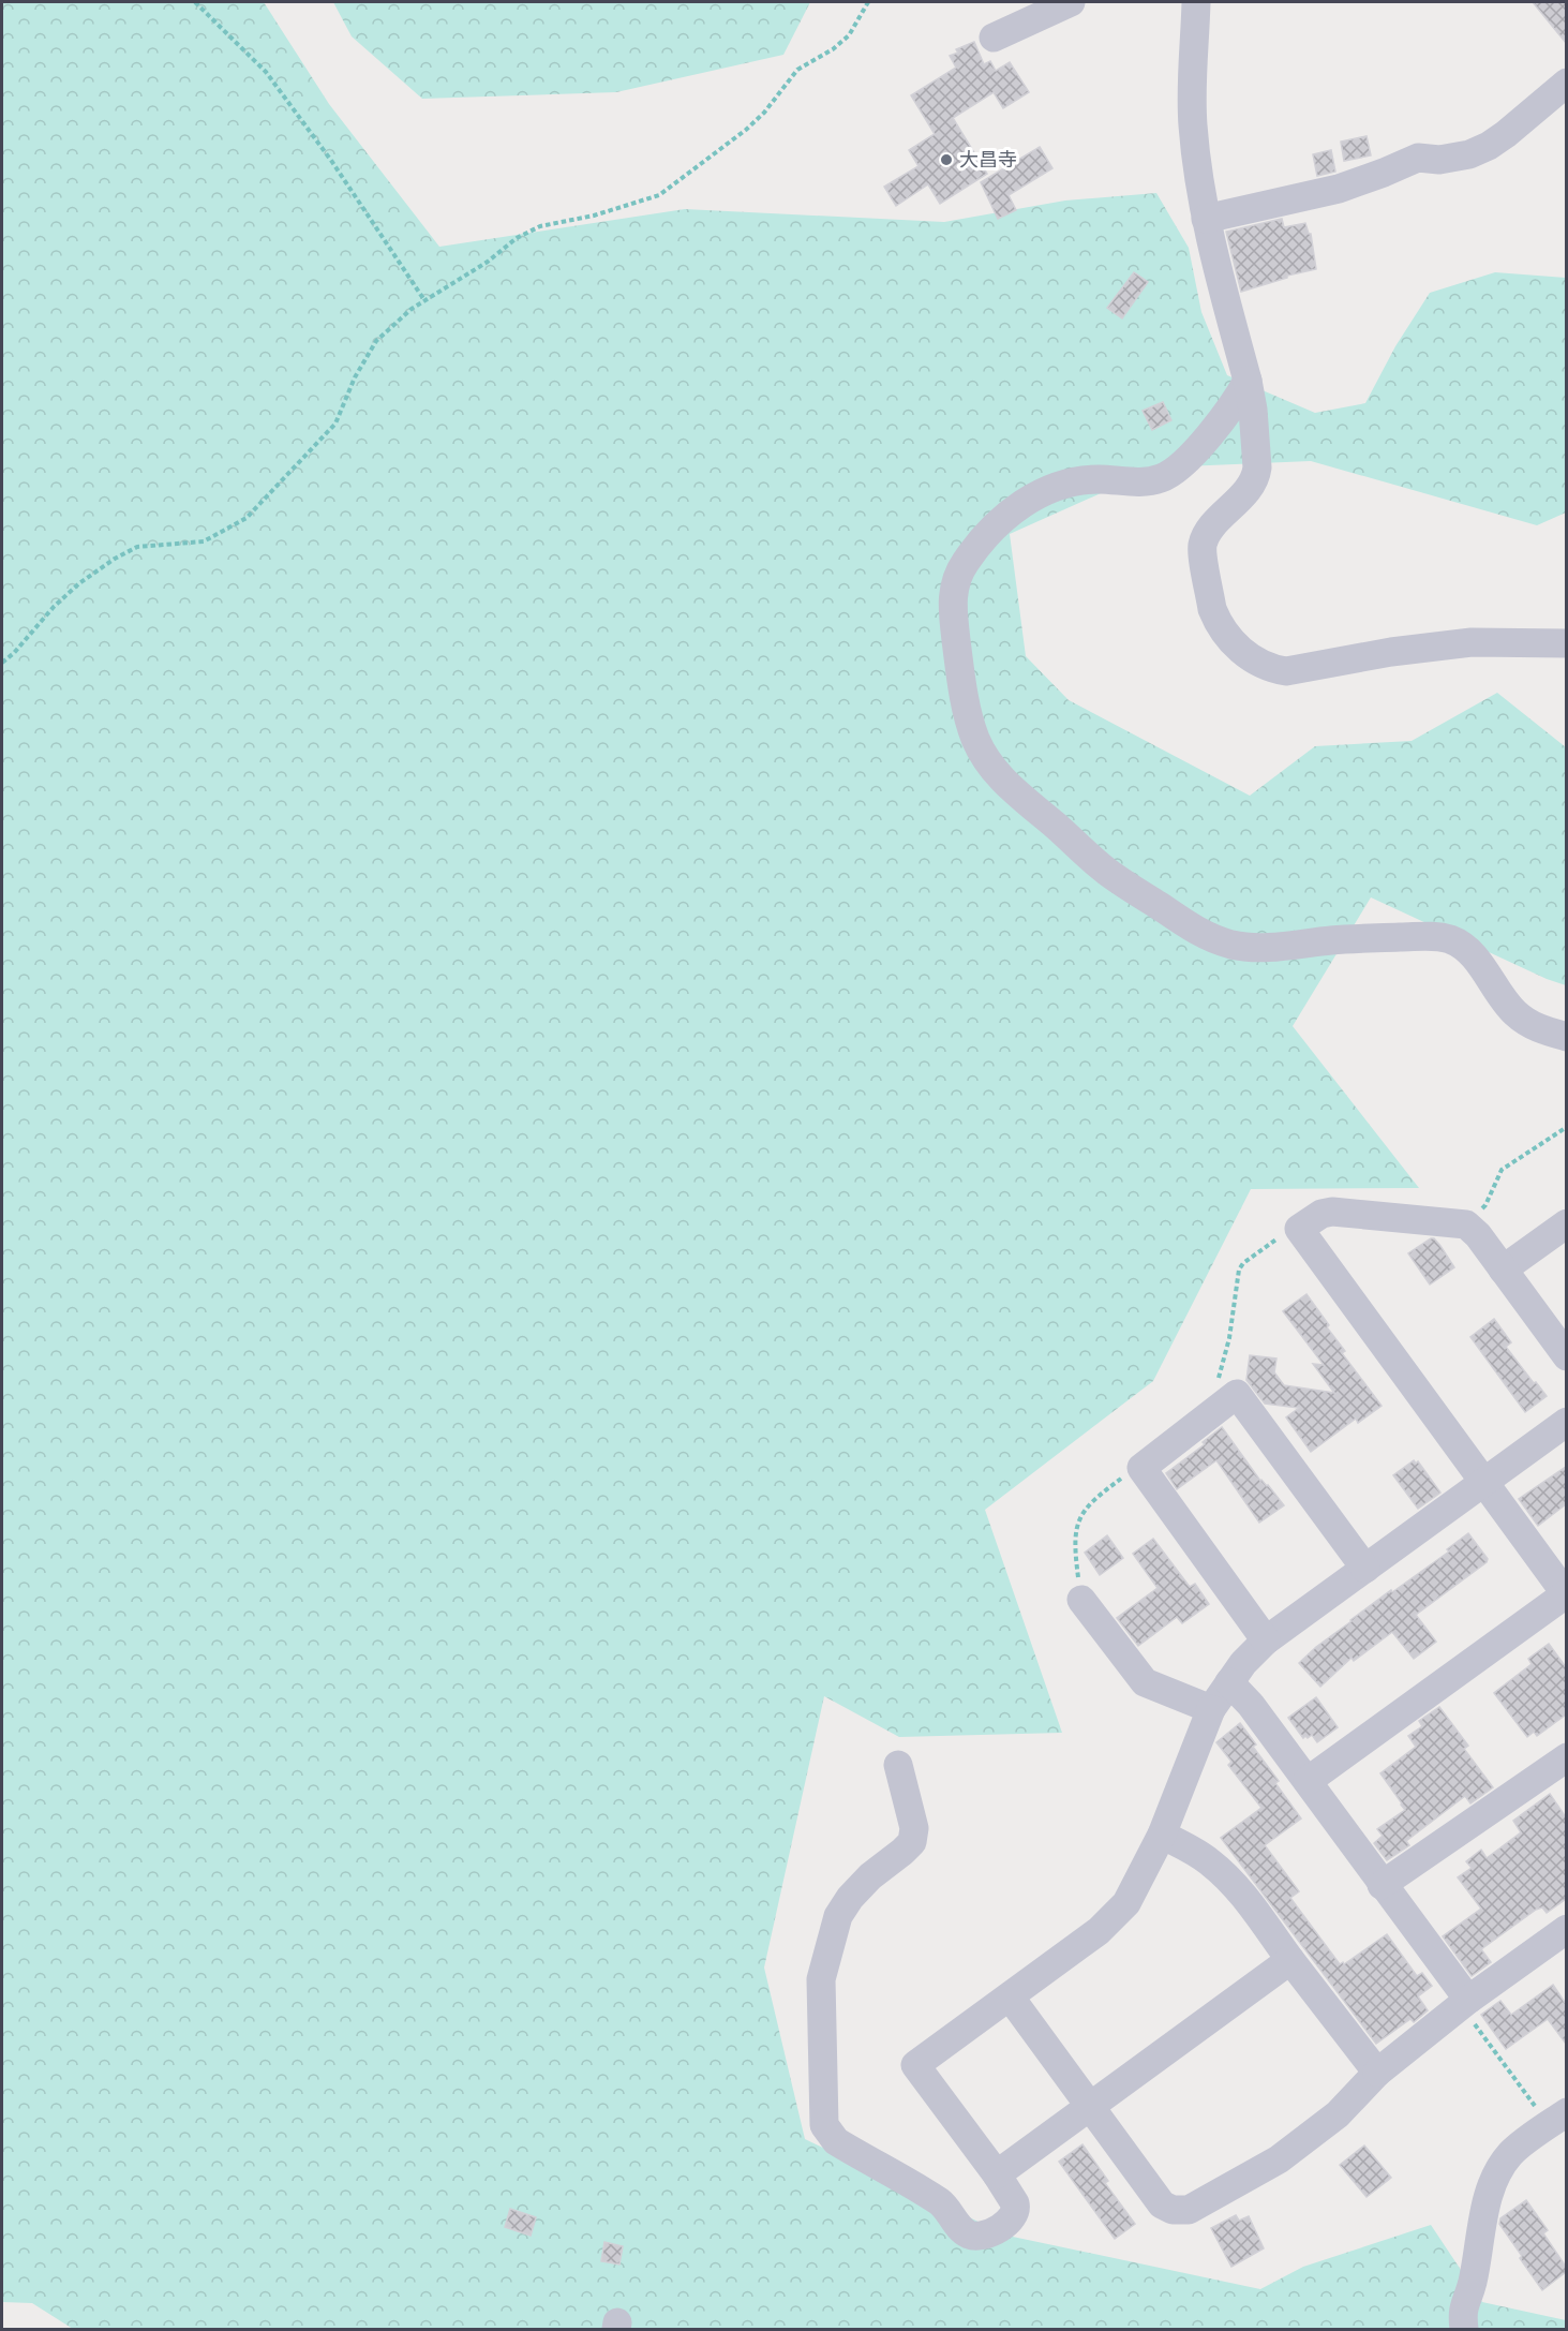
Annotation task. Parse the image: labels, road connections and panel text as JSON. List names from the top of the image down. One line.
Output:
{"places":["大昌寺"]}
